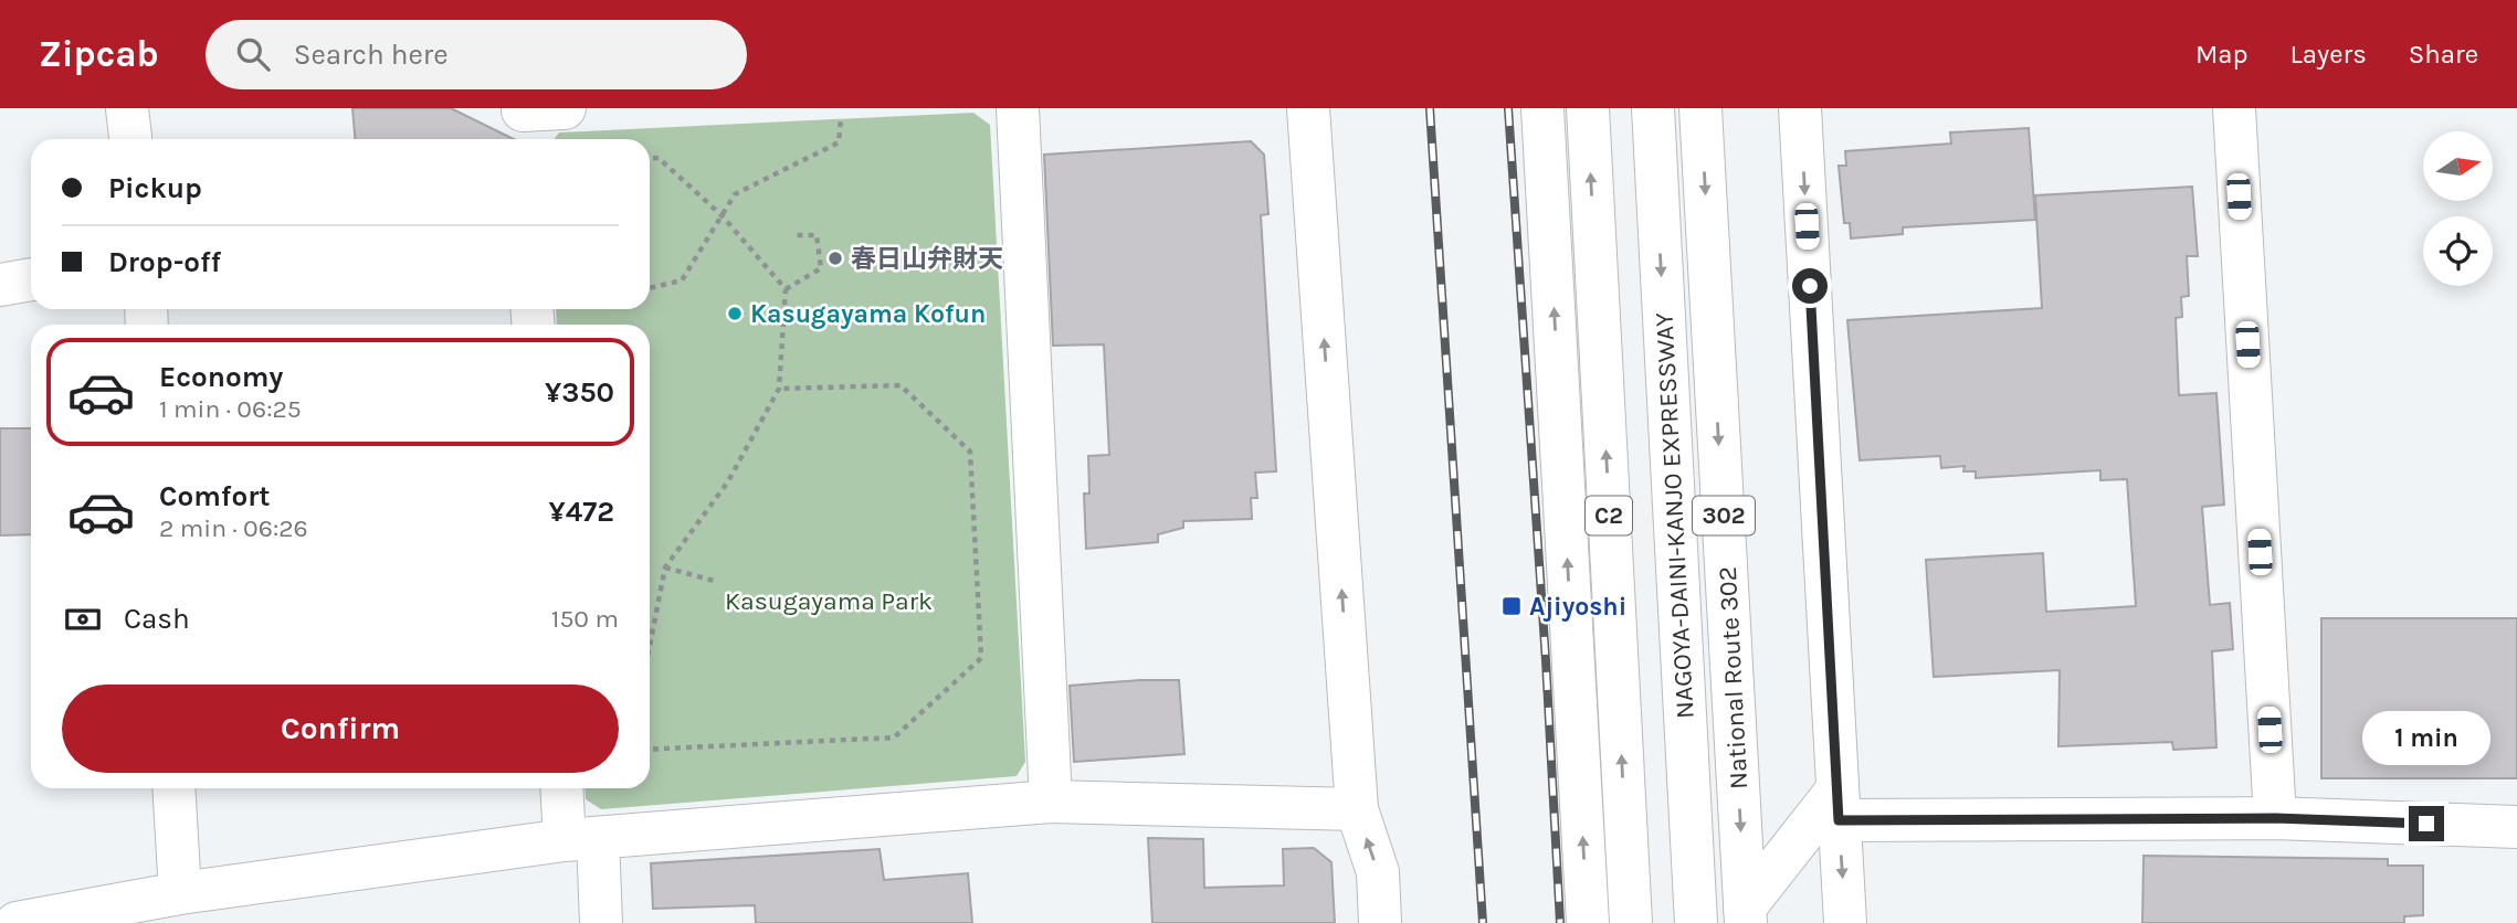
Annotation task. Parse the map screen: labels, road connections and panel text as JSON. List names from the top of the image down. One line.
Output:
{"streets":{"main road":["C2","NAGOYA-DAINI-KANJO EXPRESSWAY","302","National Route 302"]},"parks":["Kasugayama Park"],"places":{"other":["春日山弁財天","Kasugayama Kofun"],"transit":["Ajiyoshi"]},"north":"right","page":{"header":"Zipcab","search":"Search here","nav":["Map","Layers","Share"],"banner":["Pickup","Drop-off"],"list":[{"name":"Economy","note":"1 min · 06:25","value":"¥350"},{"name":"Comfort","note":"2 min · 06:26","value":"¥472"}],"pay":["Cash","150 m"],"buttons":"Confirm","bubble":"1 min"}}
